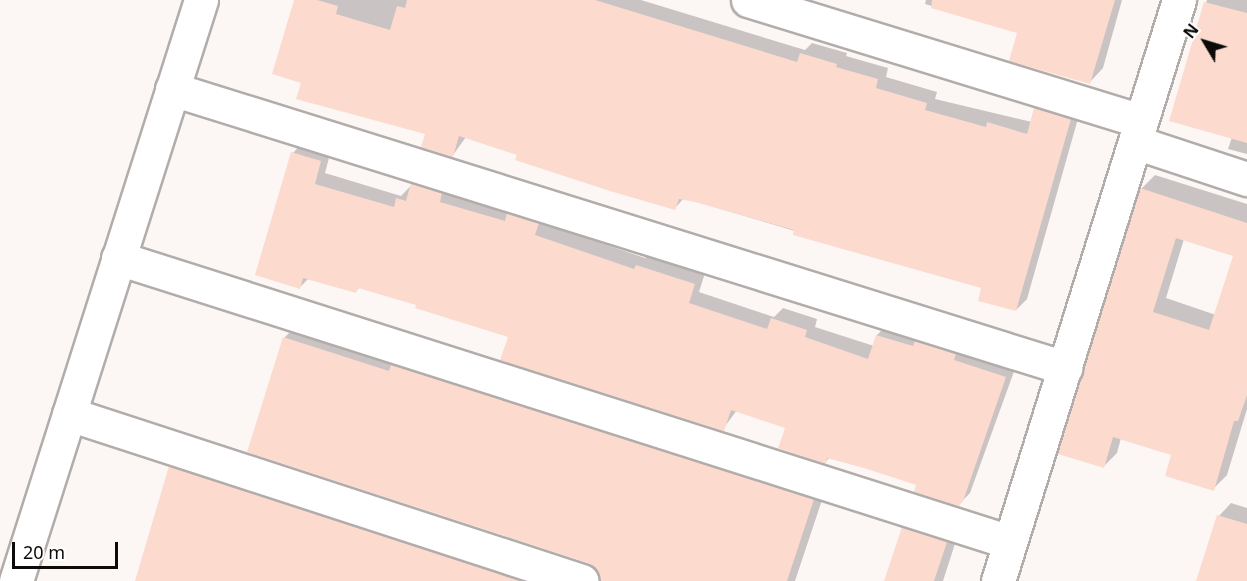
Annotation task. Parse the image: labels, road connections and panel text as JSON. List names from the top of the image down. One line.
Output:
{"scale_bar":"20 m","north":"top left"}
